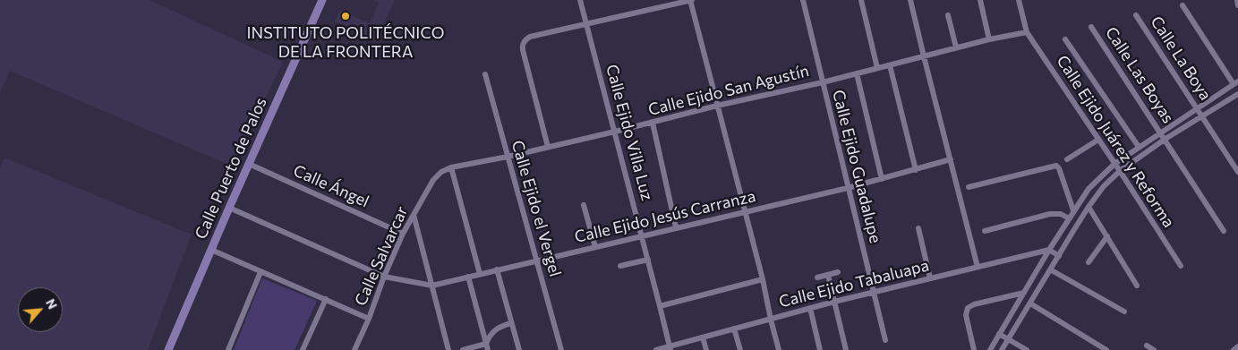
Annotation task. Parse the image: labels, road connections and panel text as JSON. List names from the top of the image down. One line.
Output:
{"streets":{"street":["Calle La Boya","Calle Las Boyas","Calle Ejido San Agustín","Calle Ejido Villa Luz","Calle Ejido Juárez y Reforma","Calle Ejido Guadalupe","Calle Puerto de Palos","Calle Ángel","Calle Ejido el Vergel","Calle Ejido Jesús Carranza","Calle Salvarcar","Calle Ejido Tabaluapa"]},"crossings":[["Calle Ejido San Agustín","Calle Ejido Villa Luz"],["Calle Ejido San Agustín","Calle Ejido Juárez y Reforma"],["Calle Ejido San Agustín","Calle Ejido Guadalupe"],["Calle Ejido San Agustín","Calle Ejido el Vergel"],["Calle Ejido San Agustín","Calle Salvarcar"],["Calle Ejido Villa Luz","Calle Ejido Jesús Carranza"],["Calle Ejido Villa Luz","Calle Ejido Tabaluapa"],["Calle Ejido Guadalupe","Calle Ejido Jesús Carranza"],["Calle Ejido Guadalupe","Calle Ejido Tabaluapa"],["Calle Puerto de Palos","Calle Ángel"],["Calle Puerto de Palos","Calle Ejido Jesús Carranza"],["Calle Ángel","Calle Salvarcar"],["Calle Ejido el Vergel","Calle Ejido Jesús Carranza"],["Calle Ejido Jesús Carranza","Calle Salvarcar"]],"places":["INSTITUTO POLITÉCNICO DE LA FRONTERA"],"north":"top right"}
